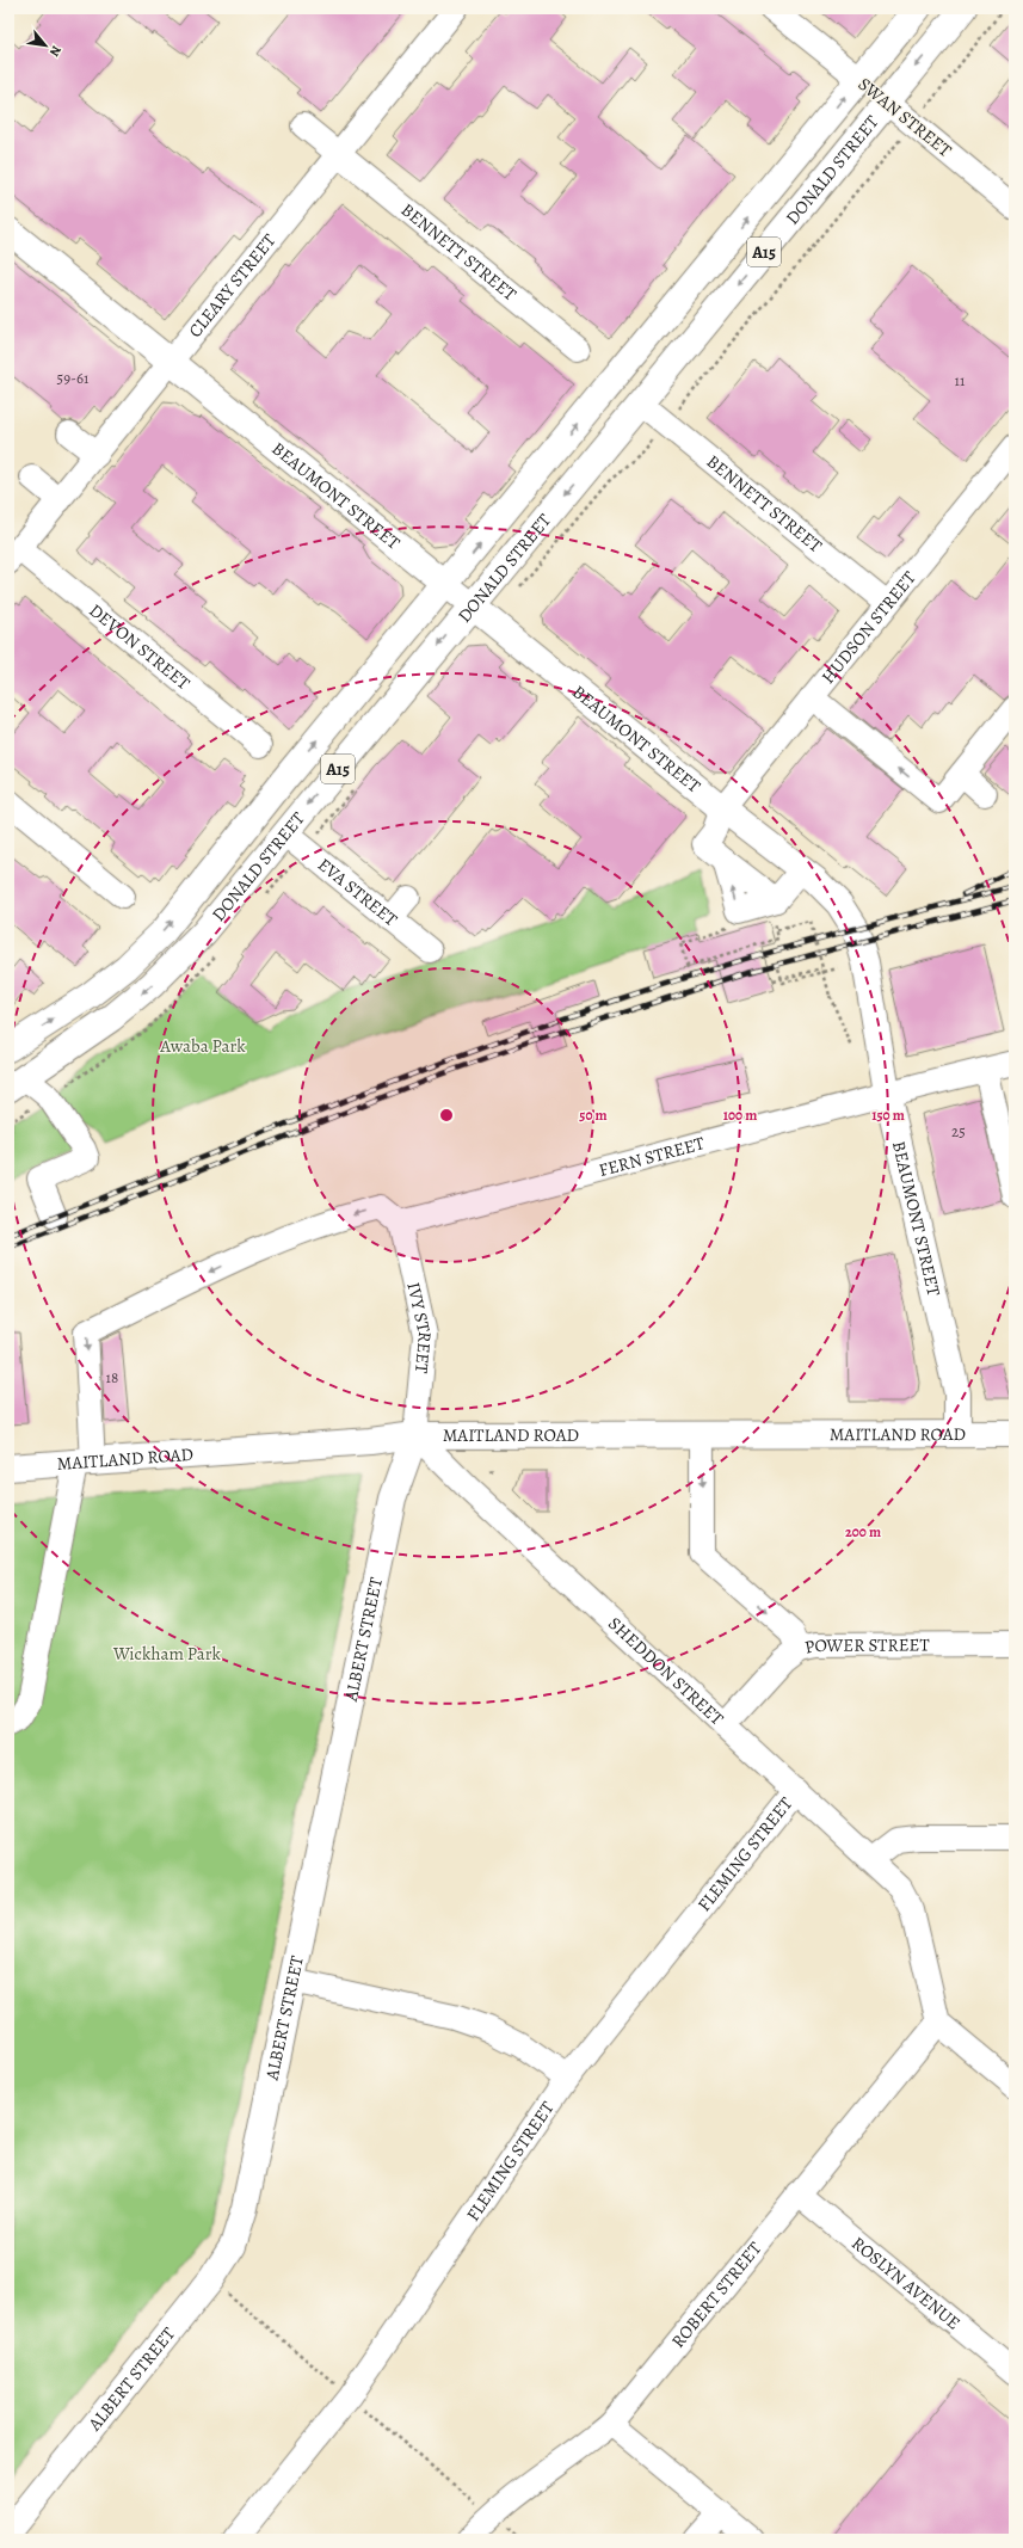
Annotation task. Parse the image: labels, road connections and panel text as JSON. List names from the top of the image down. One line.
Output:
{"streets":{"main road":["SWAN STREET","DONALD STREET","A15","BEAUMONT STREET","MAITLAND ROAD","ALBERT STREET"],"street":["BENNETT STREET","CLEARY STREET","HUDSON STREET","DEVON STREET","EVA STREET","FERN STREET","IVY STREET","POWER STREET","SHEDDON STREET","FLEMING STREET","ROSLYN AVENUE","ROBERT STREET"]},"crossings":[["SWAN STREET","DONALD STREET"],["DONALD STREET","BENNETT STREET"],["DONALD STREET","BEAUMONT STREET"],["DONALD STREET","EVA STREET"],["BENNETT STREET","CLEARY STREET"],["BENNETT STREET","HUDSON STREET"],["CLEARY STREET","BEAUMONT STREET"],["CLEARY STREET","DEVON STREET"],["BEAUMONT STREET","HUDSON STREET"],["BEAUMONT STREET","FERN STREET"],["BEAUMONT STREET","MAITLAND ROAD"],["FERN STREET","IVY STREET"],["IVY STREET","MAITLAND ROAD"],["IVY STREET","ALBERT STREET"],["IVY STREET","SHEDDON STREET"],["MAITLAND ROAD","ALBERT STREET"],["MAITLAND ROAD","SHEDDON STREET"],["ALBERT STREET","SHEDDON STREET"],["POWER STREET","SHEDDON STREET"],["SHEDDON STREET","FLEMING STREET"],["SHEDDON STREET","ROBERT STREET"],["ROSLYN AVENUE","ROBERT STREET"]],"parks":["Awaba Park","Wickham Park"],"house_numbers":["59-61","11","25","18"],"north":"bottom right","rings":["50 m","100 m","150 m","200 m"]}
